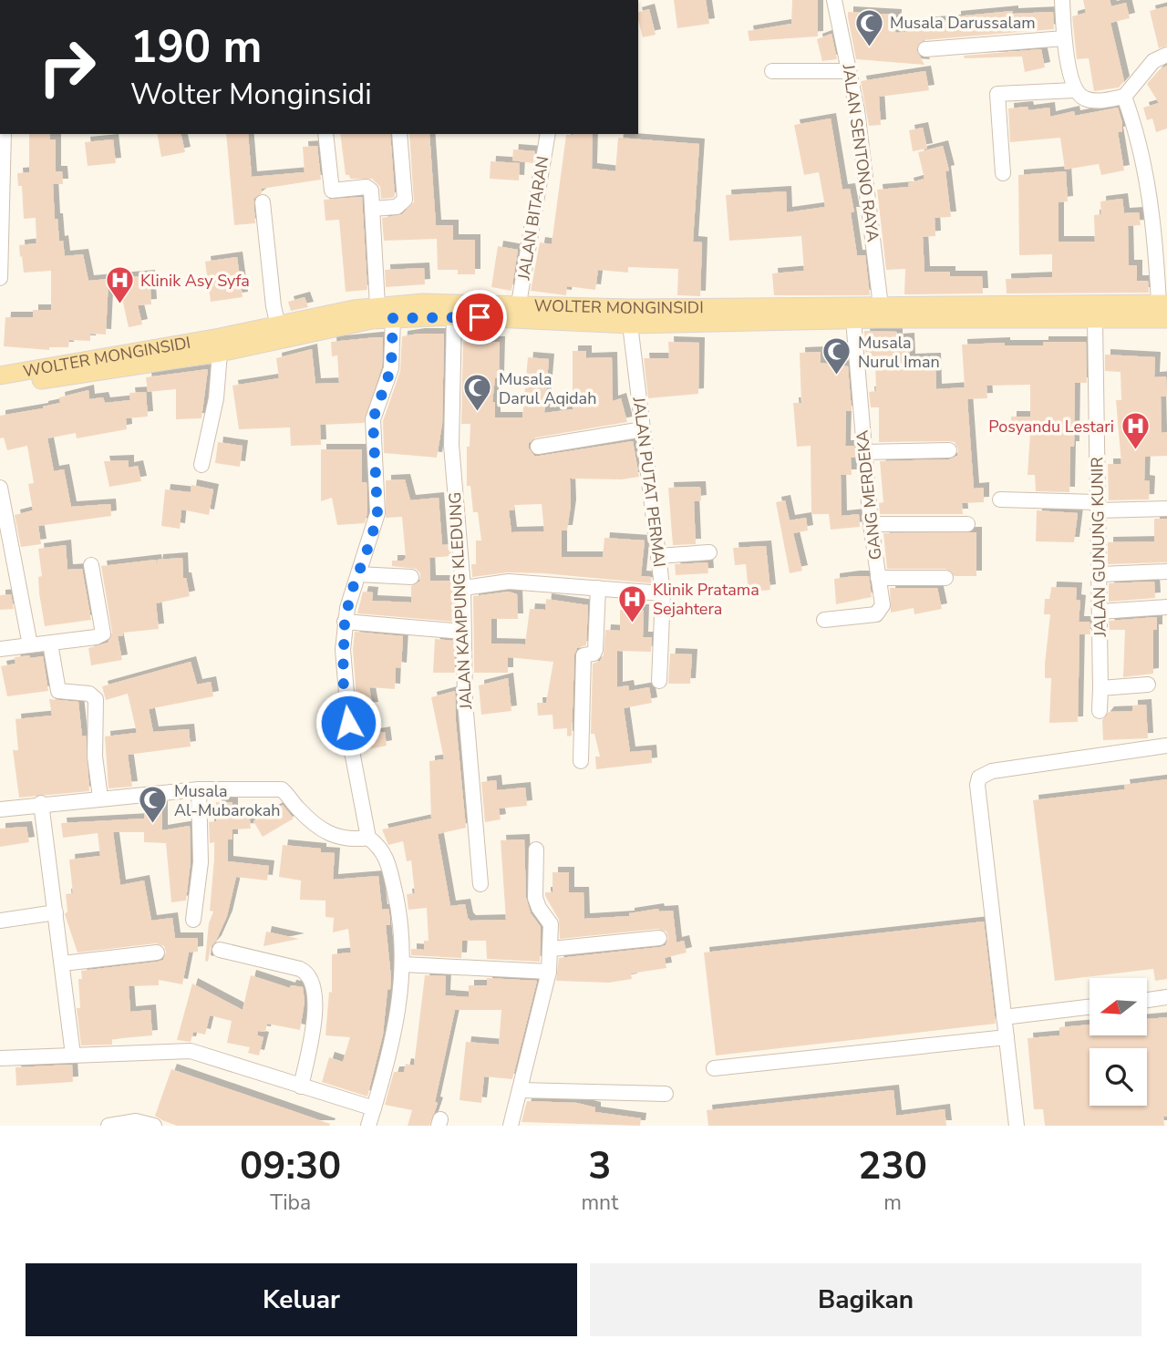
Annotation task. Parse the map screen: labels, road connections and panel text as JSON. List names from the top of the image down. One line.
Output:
{"streets":{"main road":["WOLTER MONGINSIDI"],"street":["JALAN SENTONO RAYA","JALAN BITARAN","JALAN PUTAT PERMAI","GANG MERDEKA","JALAN GUNUNG KUNIR","JALAN KAMPUNG KLEDUNG"]},"crossings":[["JALAN SENTONO RAYA","WOLTER MONGINSIDI"],["JALAN BITARAN","WOLTER MONGINSIDI"],["WOLTER MONGINSIDI","JALAN PUTAT PERMAI"],["WOLTER MONGINSIDI","GANG MERDEKA"],["WOLTER MONGINSIDI","JALAN GUNUNG KUNIR"],["WOLTER MONGINSIDI","JALAN KAMPUNG KLEDUNG"]],"places":{"mosque":["Musala Darussalam","Musala Nurul Iman","Musala Darul Aqidah","Musala Al-Mubarokah"],"hospital":["Klinik Asy Syfa","Posyandu Lestari","Klinik Pratama Sejahtera"]},"north":"left","page":{"turn":["190 m","Wolter Monginsidi"],"eta":["09:30","Tiba","3","mnt","230","m"],"buttons":["Keluar","Bagikan"]}}
